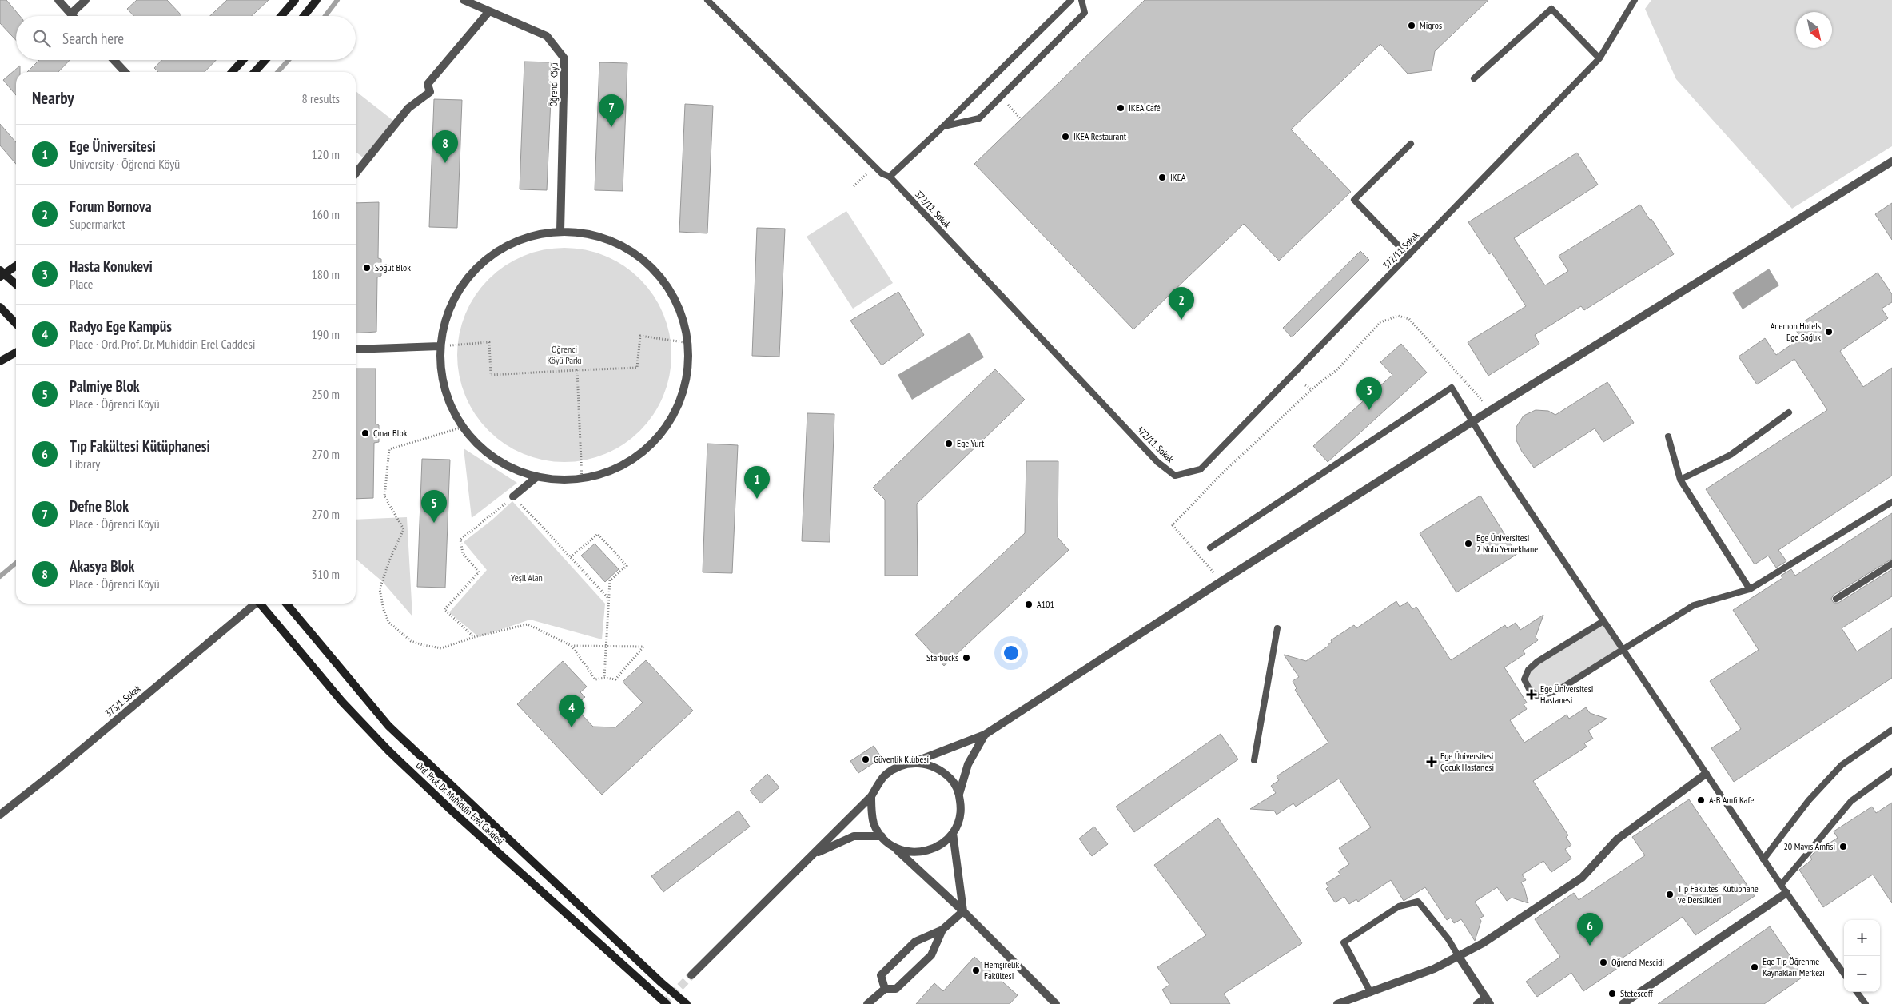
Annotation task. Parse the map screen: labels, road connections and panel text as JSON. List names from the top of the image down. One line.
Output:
{"streets":{"main road":["Ord. Prof. Dr. Muhiddin Erel Caddesi"],"street":["Öğrenci Köyü","373/1. Sokak"],"lane":["372/11. Sokak"]},"parks":["Öğrenci Köyü Parkı","Yeşil Alan"],"places":{"other":["Migros","IKEA Café","IKEA Restaurant","IKEA","Söğüt Blok","Anemon Hotels Ege Sağlık","Çınar Blok","Ege Yurt","Ege Üniversitesi 2 Nolu Yemekhane","A101","Starbucks","Güvenlik Klübesi","A-B Amfi Kafe","20 Mayıs Amfisi","Tıp Fakültesi Kütüphane ve Derslikleri","Öğrenci Mescidi","Ege Tıp Öğrenme Kaynakları Merkezi","Hemşirelik Fakültesi","Stetescoff"],"health":["Ege Üniversitesi Hastanesi","Ege Üniversitesi Çocuk Hastanesi"]},"north":"bottom right","page":{"search":"Search here","heading":["Nearby","8 results"],"pins":["7","8","2","3","1","5","4","6"],"list":[{"mark":"1","name":"Ege Üniversitesi","note":"University · Öğrenci Köyü","value":"120 m"},{"mark":"2","name":"Forum Bornova","note":"Supermarket","value":"160 m"},{"mark":"3","name":"Hasta Konukevi","note":"Place","value":"180 m"},{"mark":"4","name":"Radyo Ege Kampüs","note":"Place · Ord. Prof. Dr. Muhiddin Erel Caddesi","value":"190 m"},{"mark":"5","name":"Palmiye Blok","note":"Place · Öğrenci Köyü","value":"250 m"},{"mark":"6","name":"Tıp Fakültesi Kütüphanesi","note":"Library","value":"270 m"},{"mark":"7","name":"Defne Blok","note":"Place · Öğrenci Köyü","value":"270 m"},{"mark":"8","name":"Akasya Blok","note":"Place · Öğrenci Köyü","value":"310 m"}],"map_buttons":["+","−"]}}
